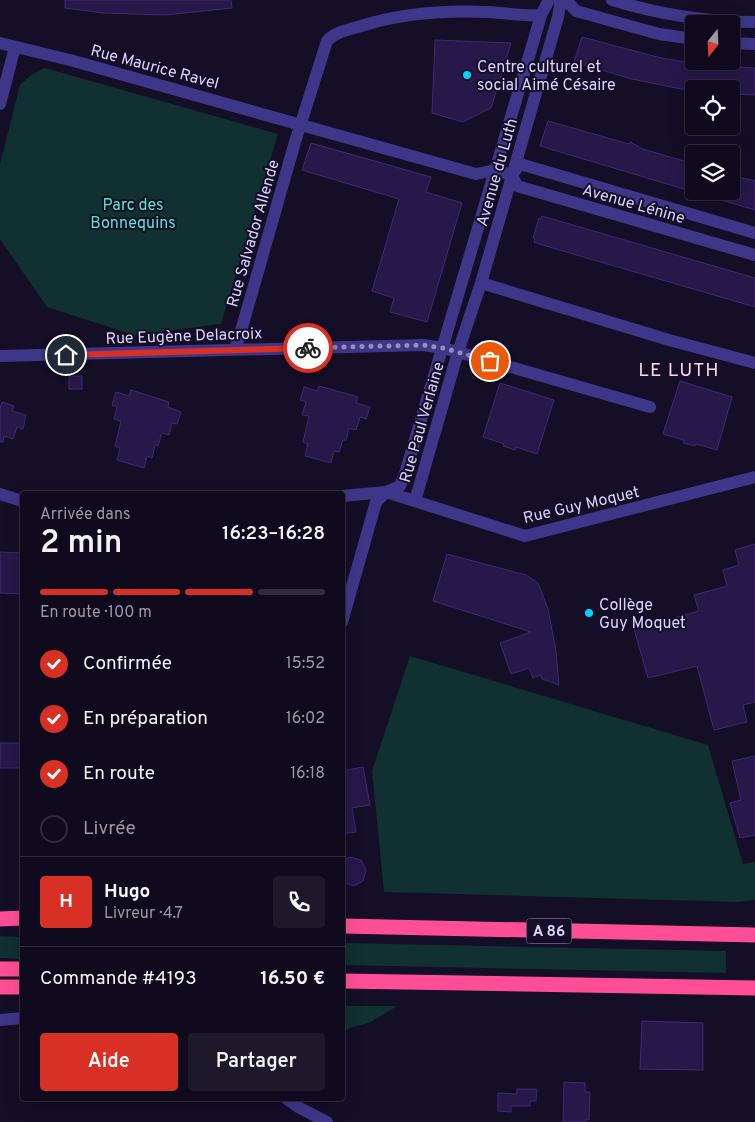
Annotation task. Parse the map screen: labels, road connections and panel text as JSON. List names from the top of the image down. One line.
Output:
{"streets":{"highway":["A 86"],"street":["Rue Maurice Ravel","Avenue du Luth","Avenue Lénine","Rue Salvador Allende","Rue Eugène Delacroix","Rue Paul Verlaine","Rue Guy Moquet"]},"crossings":[["Rue Maurice Ravel","Avenue du Luth"],["Rue Maurice Ravel","Avenue Lénine"],["Rue Maurice Ravel","Rue Salvador Allende"],["Avenue du Luth","Avenue Lénine"],["Avenue du Luth","Rue Salvador Allende"],["Avenue du Luth","Rue Eugène Delacroix"],["Avenue du Luth","Rue Paul Verlaine"],["Rue Salvador Allende","Rue Eugène Delacroix"],["Rue Eugène Delacroix","Rue Paul Verlaine"],["Rue Paul Verlaine","Rue Guy Moquet"]],"districts":["LE LUTH"],"parks":["Parc des Bonnequins"],"places":["Centre culturel et social Aimé Césaire","Collège Guy Moquet"],"north":"bottom","page":{"heading":["2 min","Arrivée dans","16:23–16:28"],"panel":["Hugo","Livreur · 4.7","Commande #4193","16.50 €"],"bar":"En route · 100 m","list":[["Confirmée","15:52"],["En préparation","16:02"],["En route","16:18"],"Livrée"],"round":"H","buttons":["Aide","Partager"]}}
